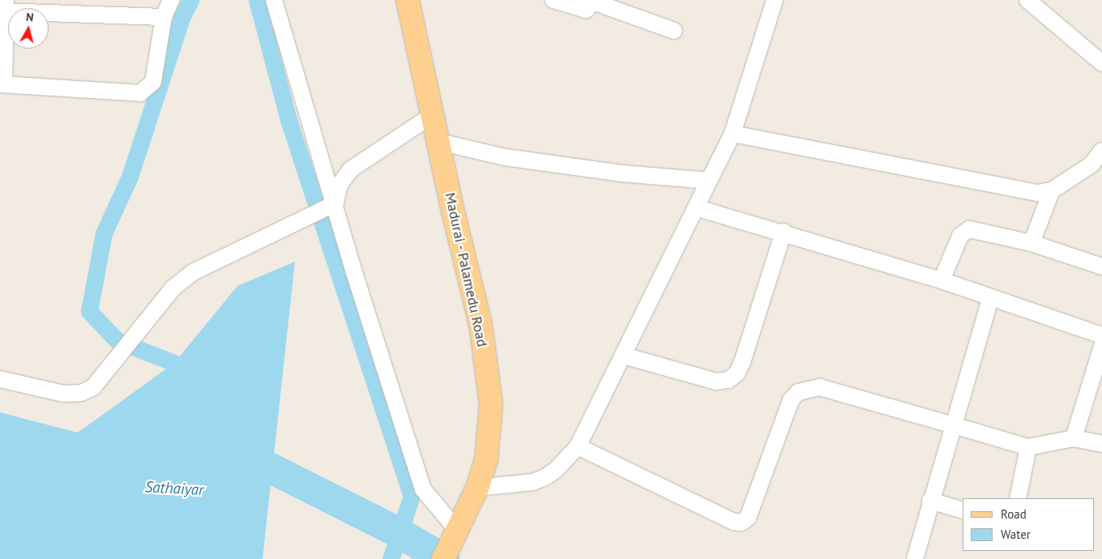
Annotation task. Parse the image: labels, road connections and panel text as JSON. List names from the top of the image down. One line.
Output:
{"streets":{"main road":["Madurai - Palamedu Road"]},"water":["Sathaiyar"],"legend":["Road","Water"],"north":"top"}
